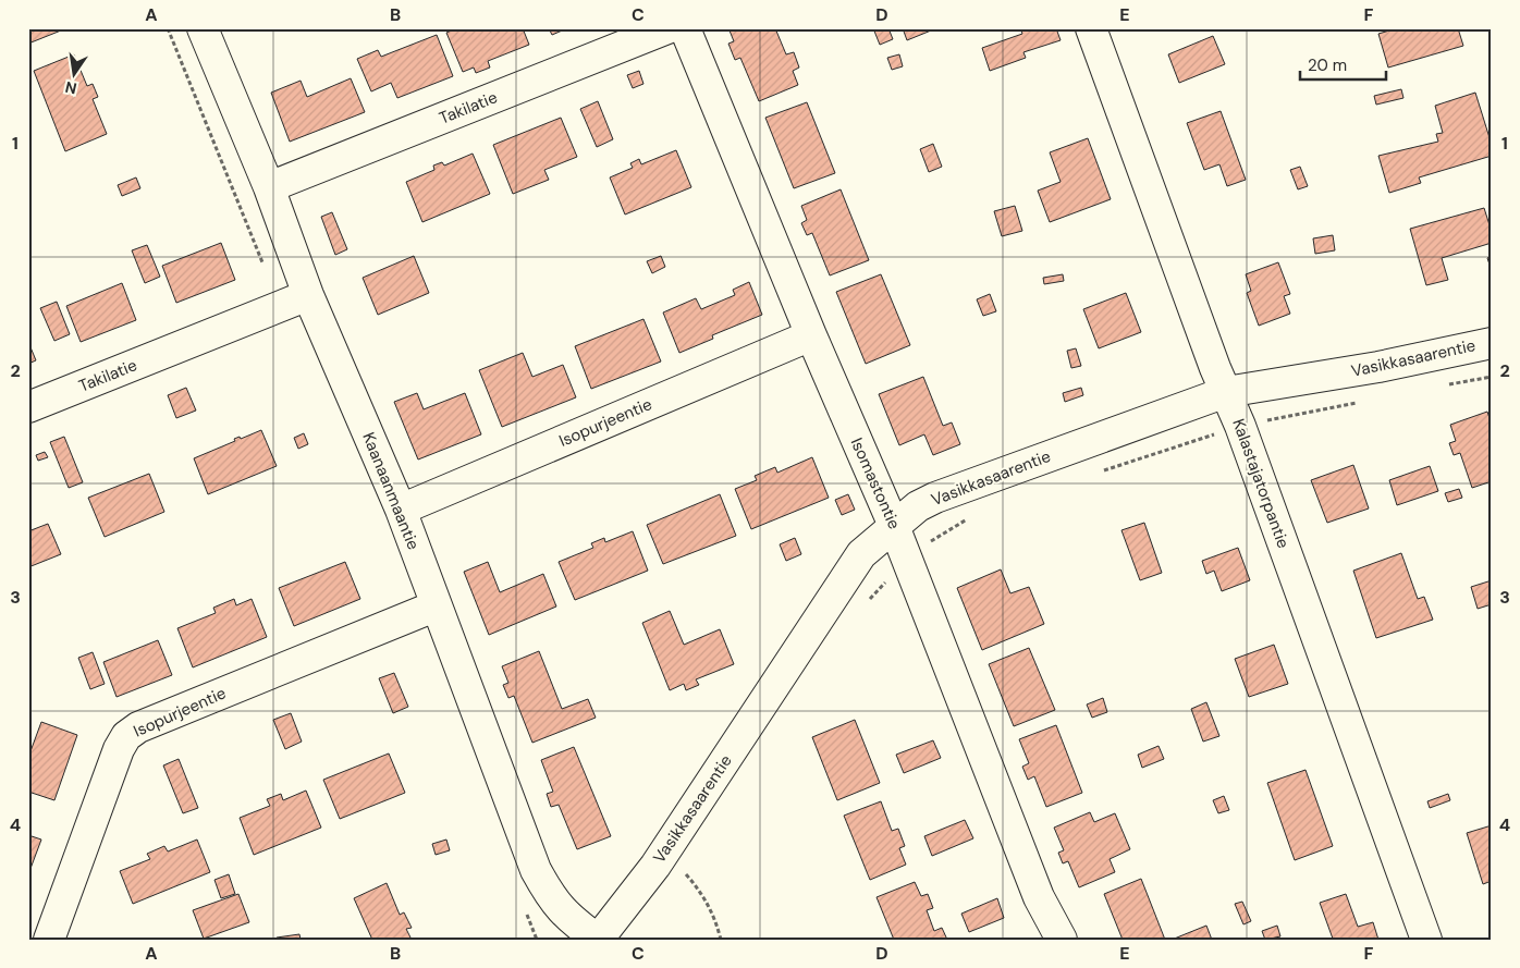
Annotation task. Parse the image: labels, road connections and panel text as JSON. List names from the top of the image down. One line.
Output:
{"streets":{"street":["Takilatie","Vasikkasaarentie","Isopurjeentie","Isomastontie","Kalastajatorpantie","Kaanaanmaantie"]},"crossings":[["Takilatie","Kaanaanmaantie"],["Vasikkasaarentie","Isomastontie"],["Vasikkasaarentie","Kalastajatorpantie"],["Vasikkasaarentie","Kaanaanmaantie"],["Isopurjeentie","Isomastontie"],["Isopurjeentie","Kaanaanmaantie"]],"scale_bar":"20 m","north":"bottom","grid":{"columns":["A","B","C","D","E","F"],"rows":["1","2","3","4"]}}
